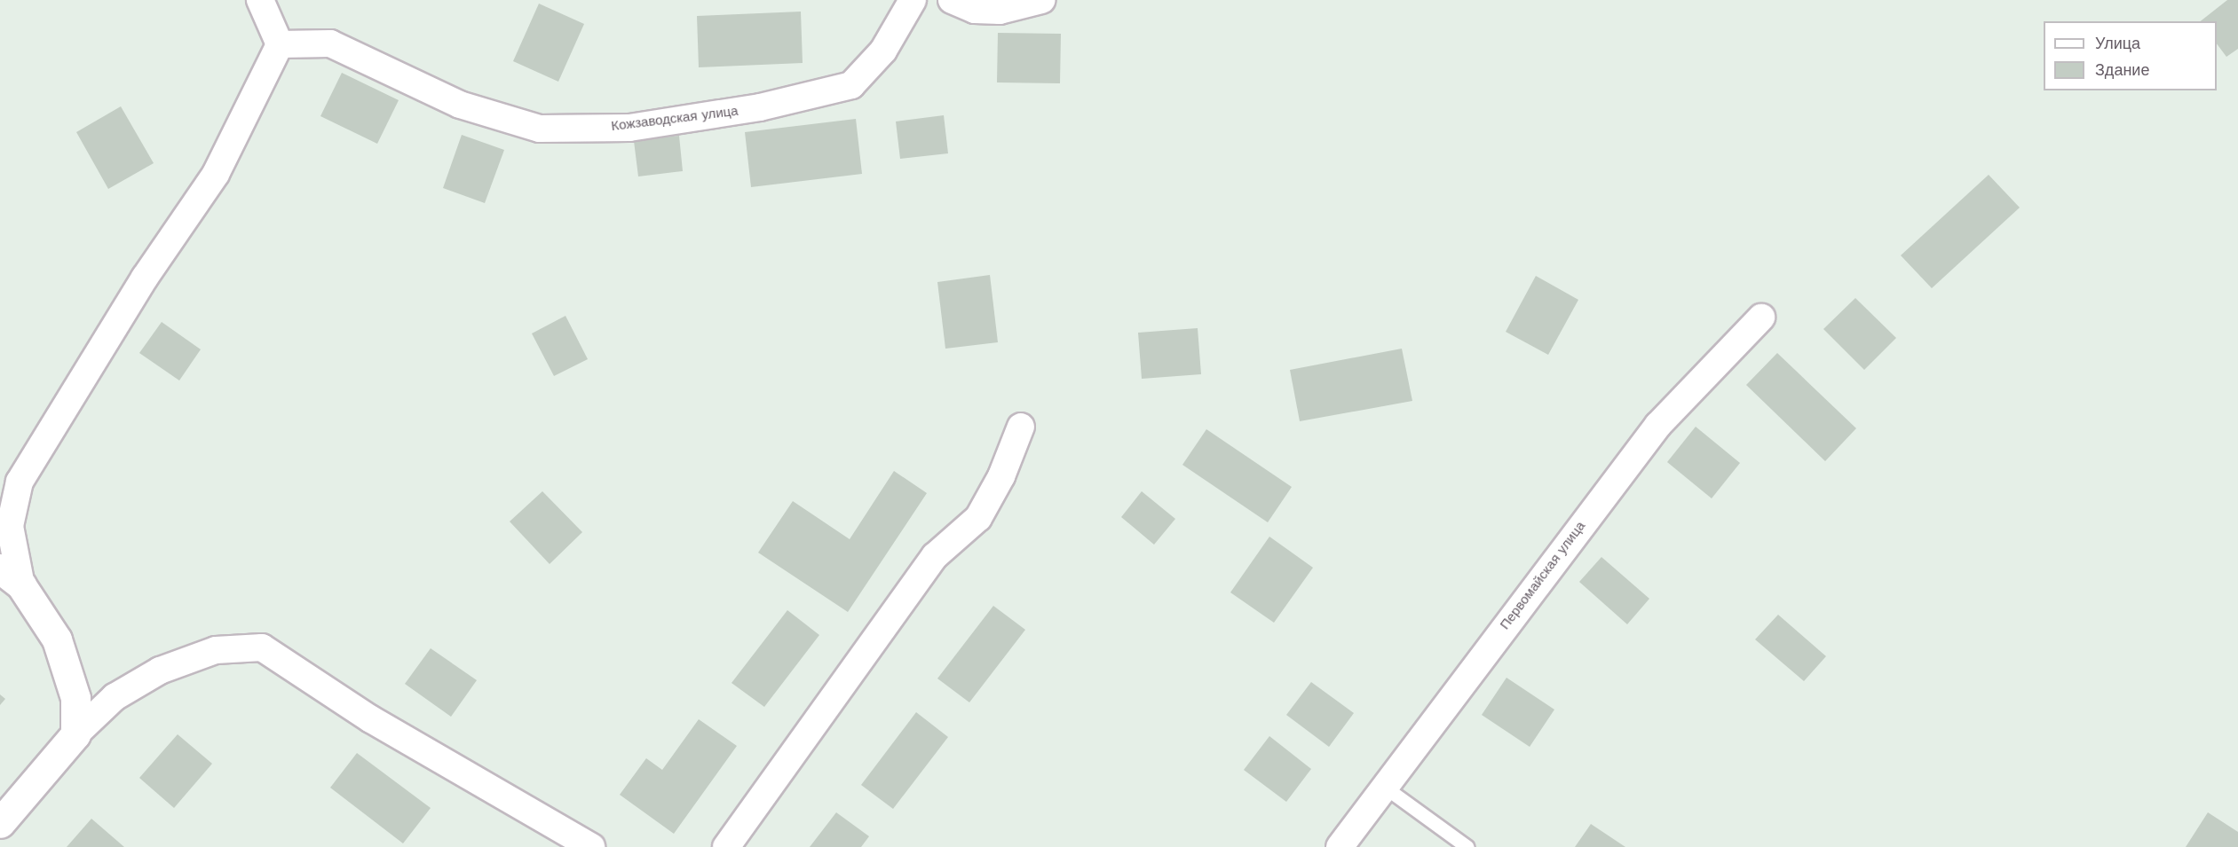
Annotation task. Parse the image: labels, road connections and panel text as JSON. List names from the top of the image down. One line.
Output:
{"streets":{"street":["Кожзаводская улица","Первомайская улица"]},"legend":["Улица","Здание"]}
